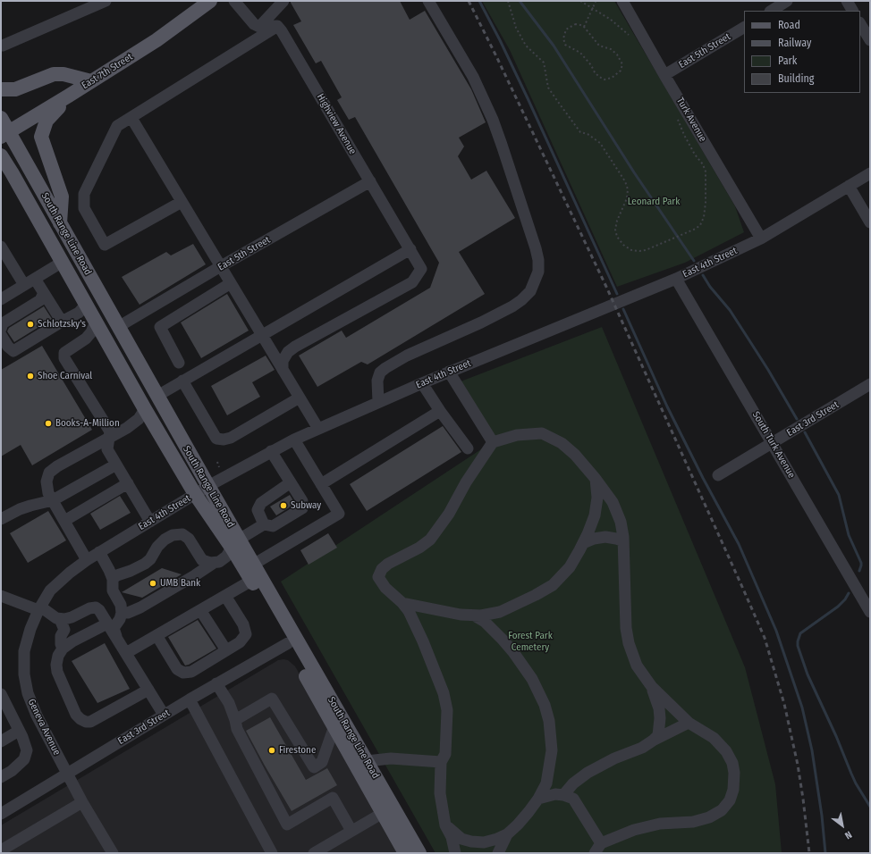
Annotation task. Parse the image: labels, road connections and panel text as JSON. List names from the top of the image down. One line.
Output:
{"streets":{"main road":["East 7th Street","South Range Line Road"],"street":["East 5th Street","Turk Avenue","Highview Avenue","East 4th Street","East 3rd Street","South Turk Avenue","Geneva Avenue"]},"crossings":[["East 5th Street","Turk Avenue"],["East 5th Street","Highview Avenue"],["East 5th Street","South Range Line Road"],["East 7th Street","South Range Line Road"],["Turk Avenue","East 4th Street"],["South Range Line Road","East 4th Street"],["South Range Line Road","East 3rd Street"],["East 4th Street","South Turk Avenue"],["East 4th Street","Geneva Avenue"],["East 3rd Street","South Turk Avenue"],["East 3rd Street","Geneva Avenue"]],"parks":["Leonard Park","Forest Park Cemetery"],"places":["Schlotzsky's","Shoe Carnival","Books-A-Million","Subway","UMB Bank","Firestone"],"legend":["Road","Railway","Park","Building"],"north":"bottom right"}
